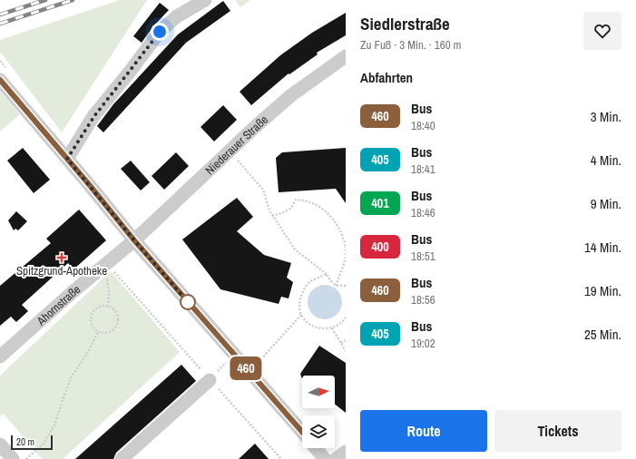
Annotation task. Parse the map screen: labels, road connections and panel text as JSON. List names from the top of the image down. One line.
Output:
{"streets":{"street":["Niederauer Straße","Ahornstraße"]},"crossings":[["Niederauer Straße","Ahornstraße"]],"places":{"health":["Spitzgrund-Apotheke"]},"lines":["bus line 460"],"scale_bar":"20 m","north":"right","page":{"on_map":"460","heading":[["Siedlerstraße","Zu Fuß · 3 Min. · 160 m"],"Abfahrten"],"list":[{"mark":"460","name":"Bus","note":"18:40","value":"3 Min."},{"mark":"405","name":"Bus","note":"18:41","value":"4 Min."},{"mark":"401","name":"Bus","note":"18:46","value":"9 Min."},{"mark":"400","name":"Bus","note":"18:51","value":"14 Min."},{"mark":"460","name":"Bus","note":"18:56","value":"19 Min."},{"mark":"405","name":"Bus","note":"19:02","value":"25 Min."}],"buttons":["Route","Tickets"],"scale":"20 m"}}
